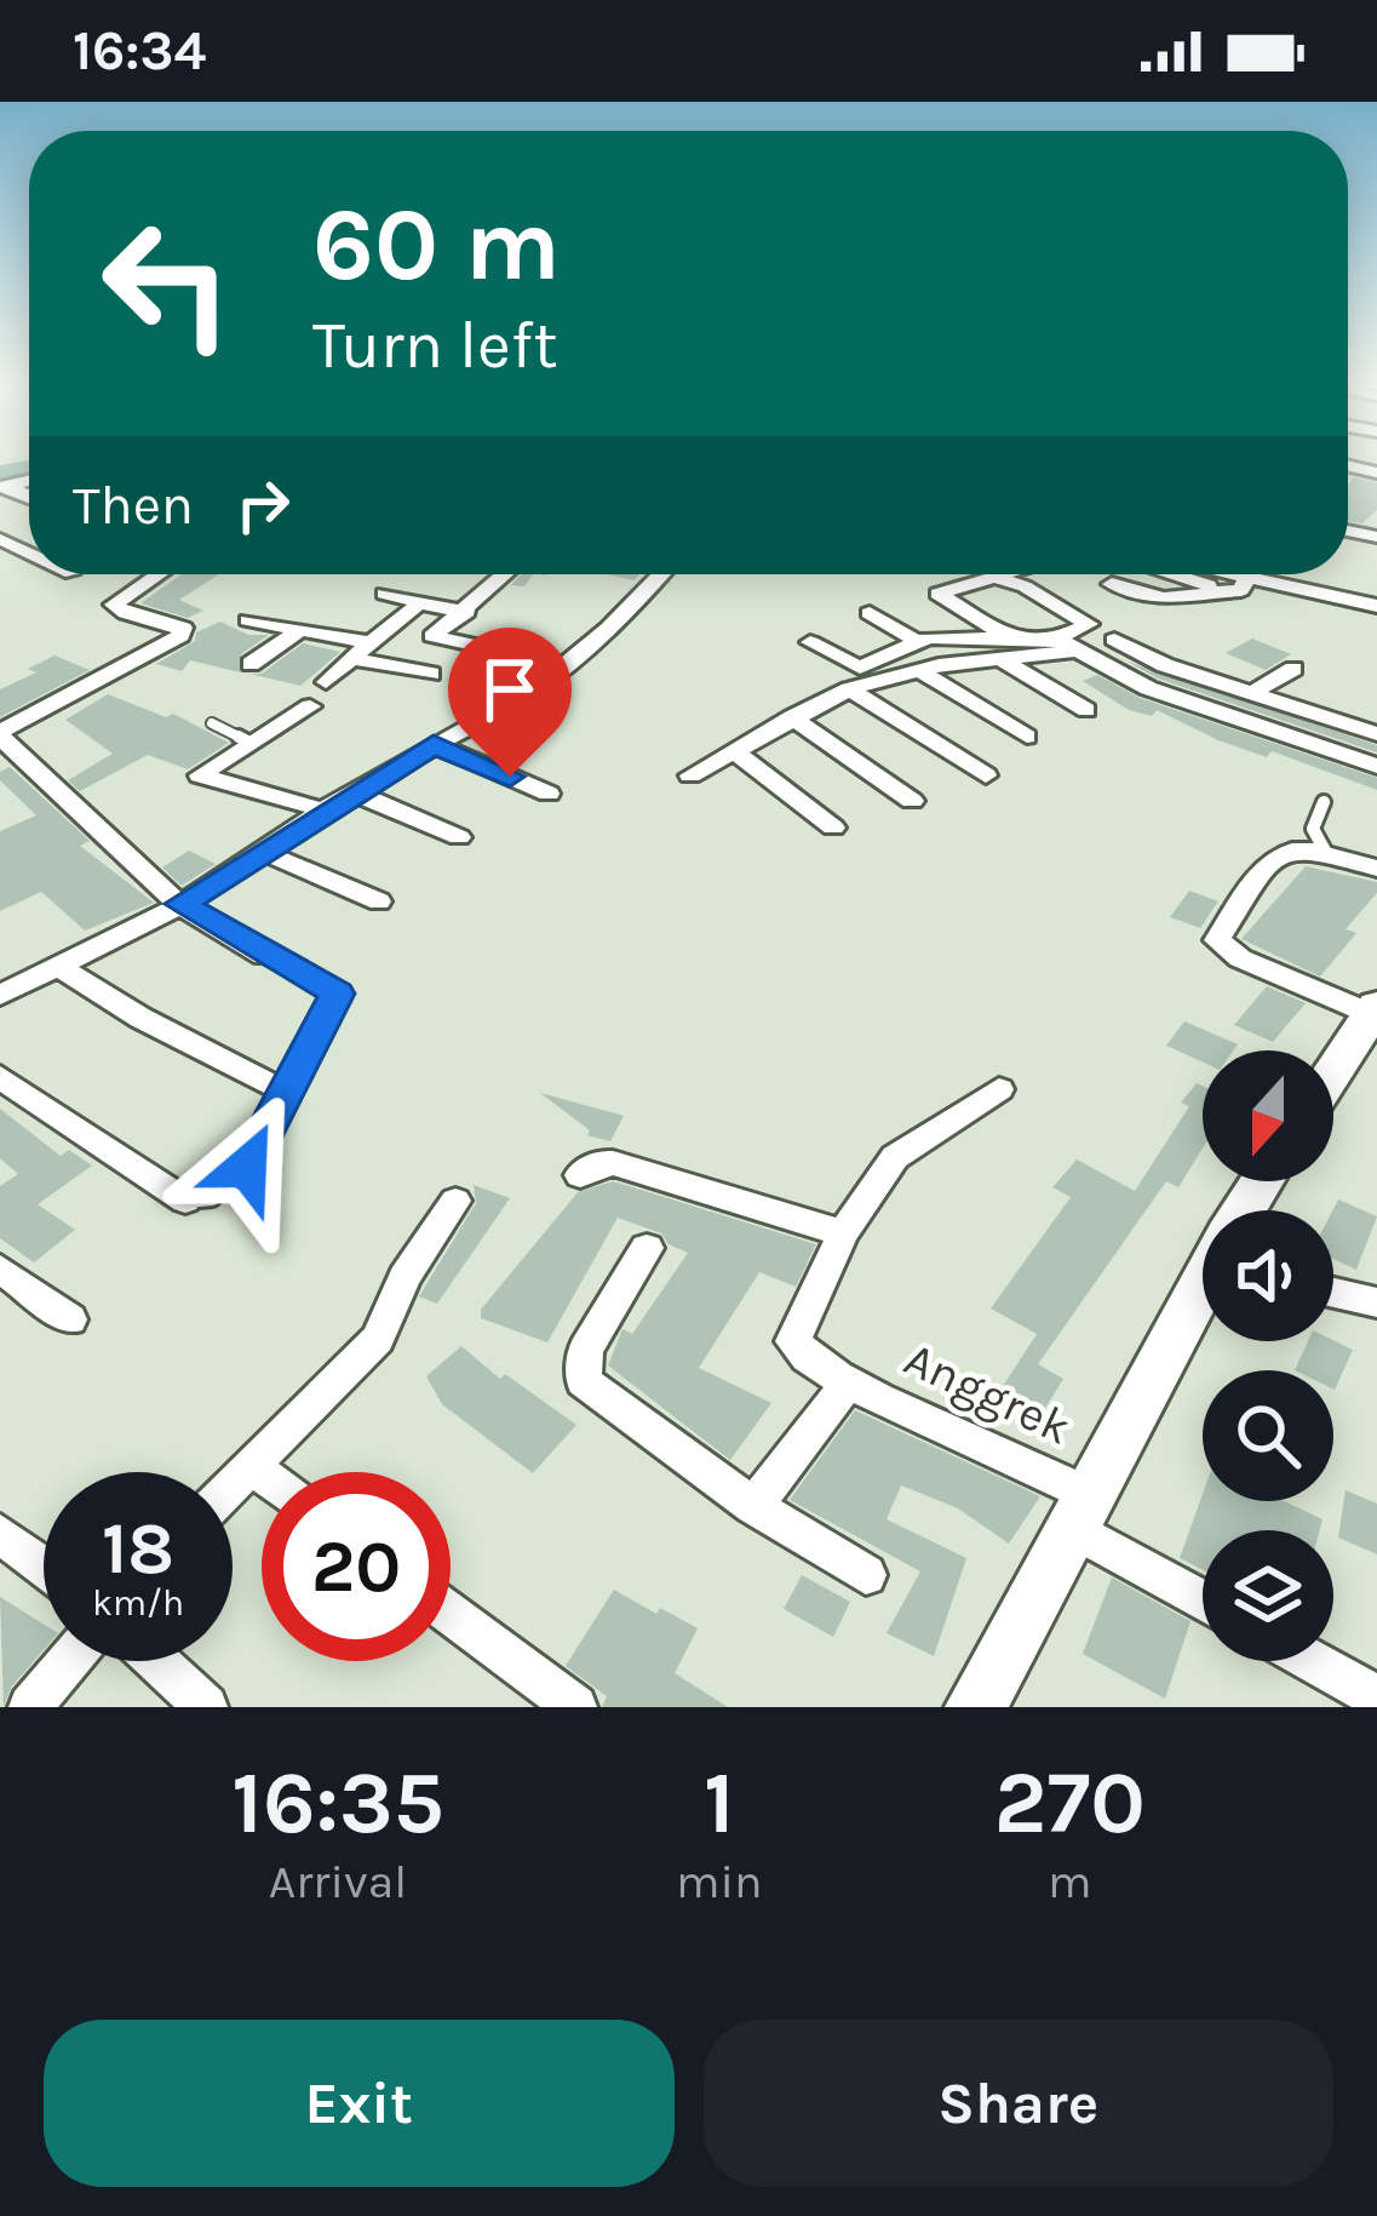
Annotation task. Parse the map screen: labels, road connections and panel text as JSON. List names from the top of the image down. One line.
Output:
{"streets":{"street":["Anggrek"]},"north":"bottom","page":{"status":"16:34","turn":["60 m","Turn left"],"then":"Then","speed":"18 km/h","limit":"20","eta":["16:35","Arrival","1","min","270","m"],"buttons":["Exit","Share"]}}
